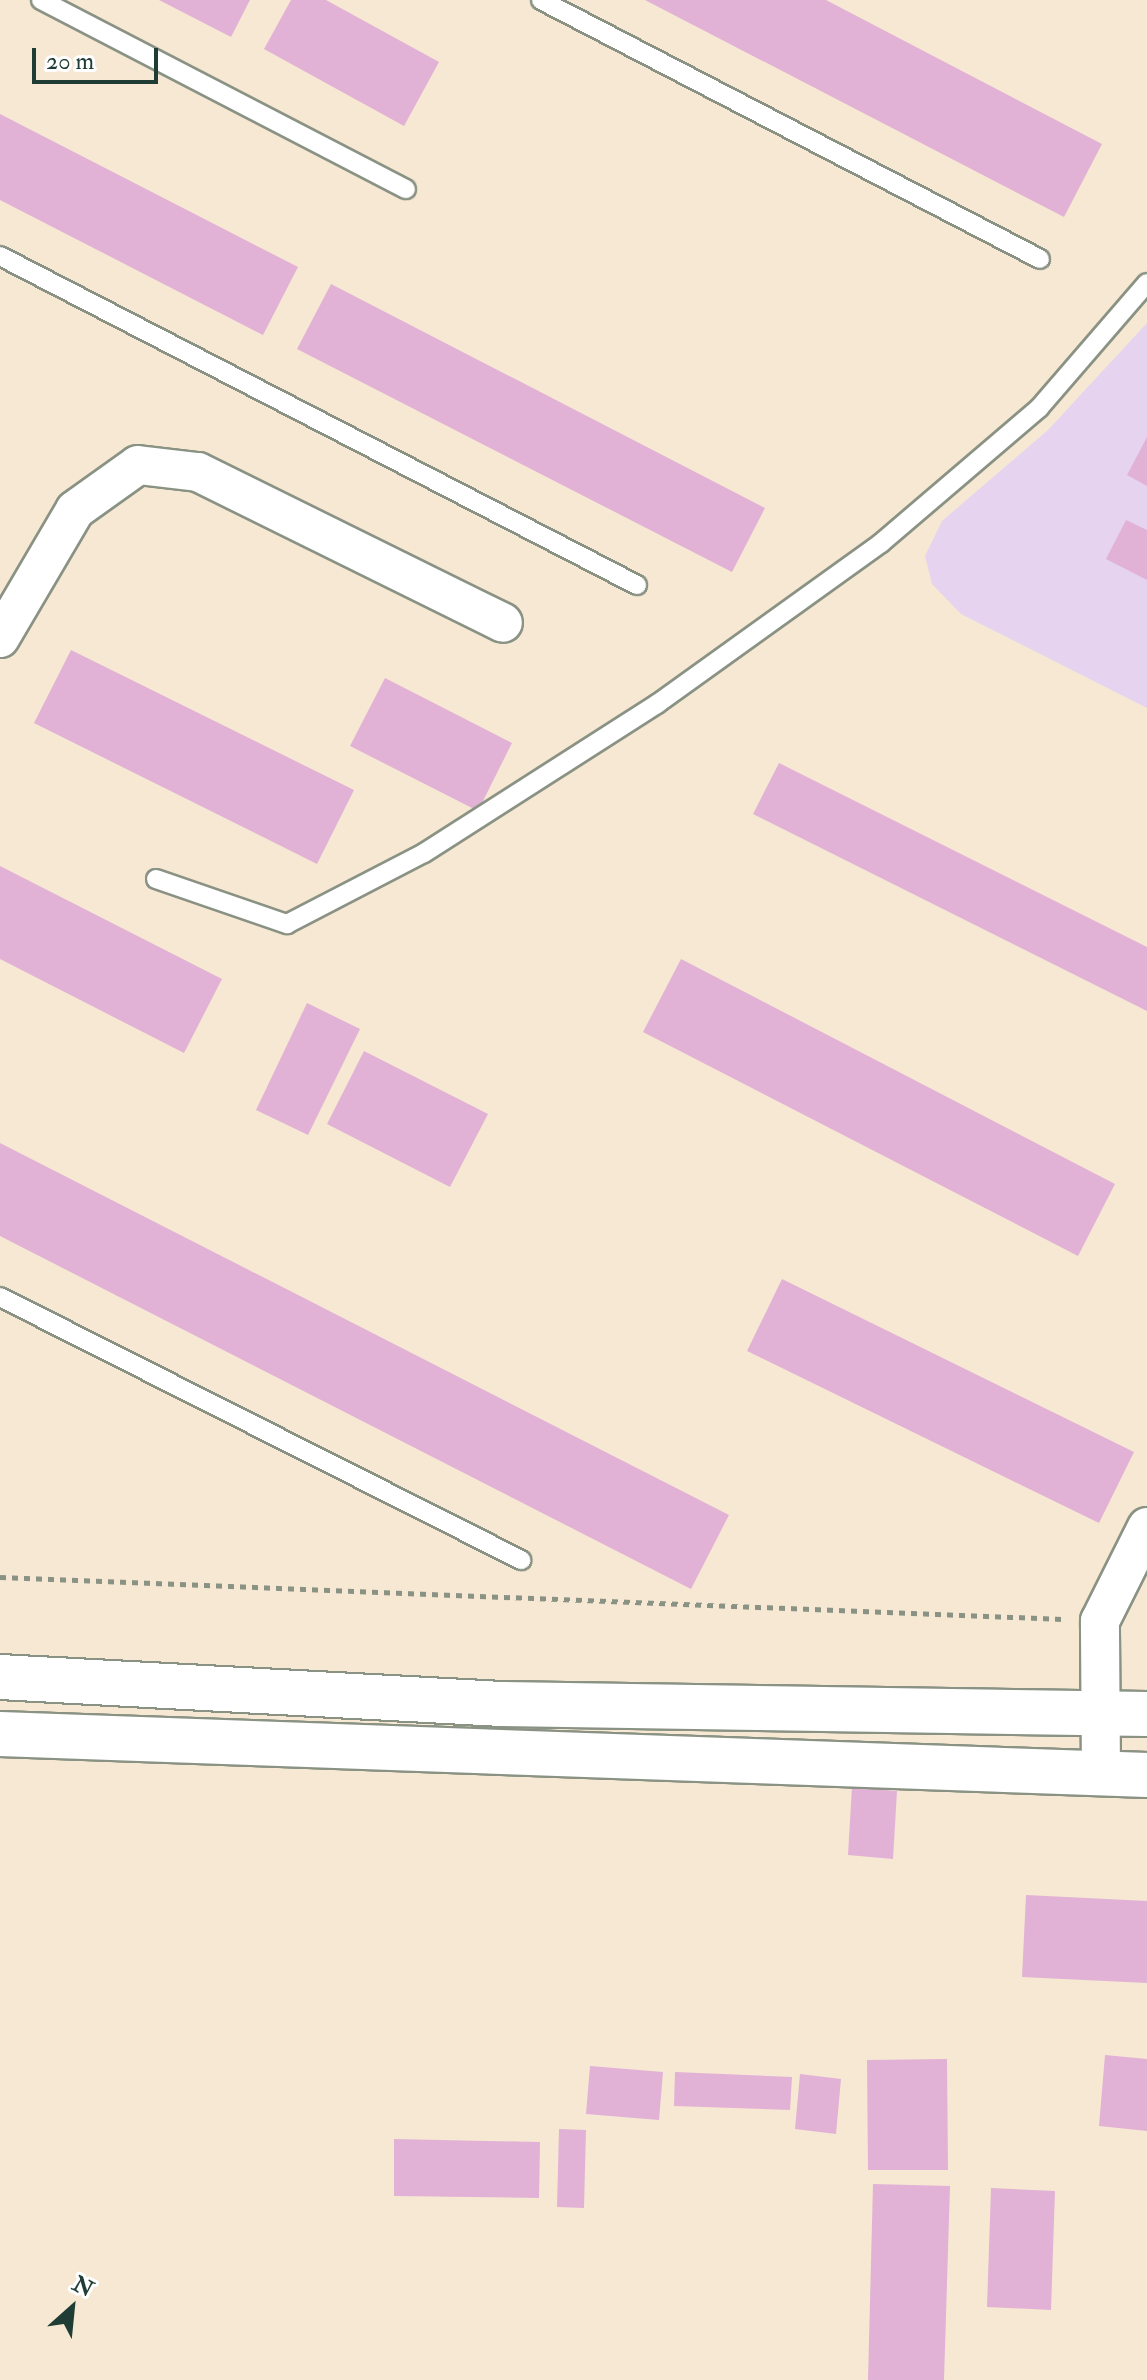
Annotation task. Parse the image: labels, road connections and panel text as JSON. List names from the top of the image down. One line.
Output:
{"scale_bar":"20 m","north":"top right"}
